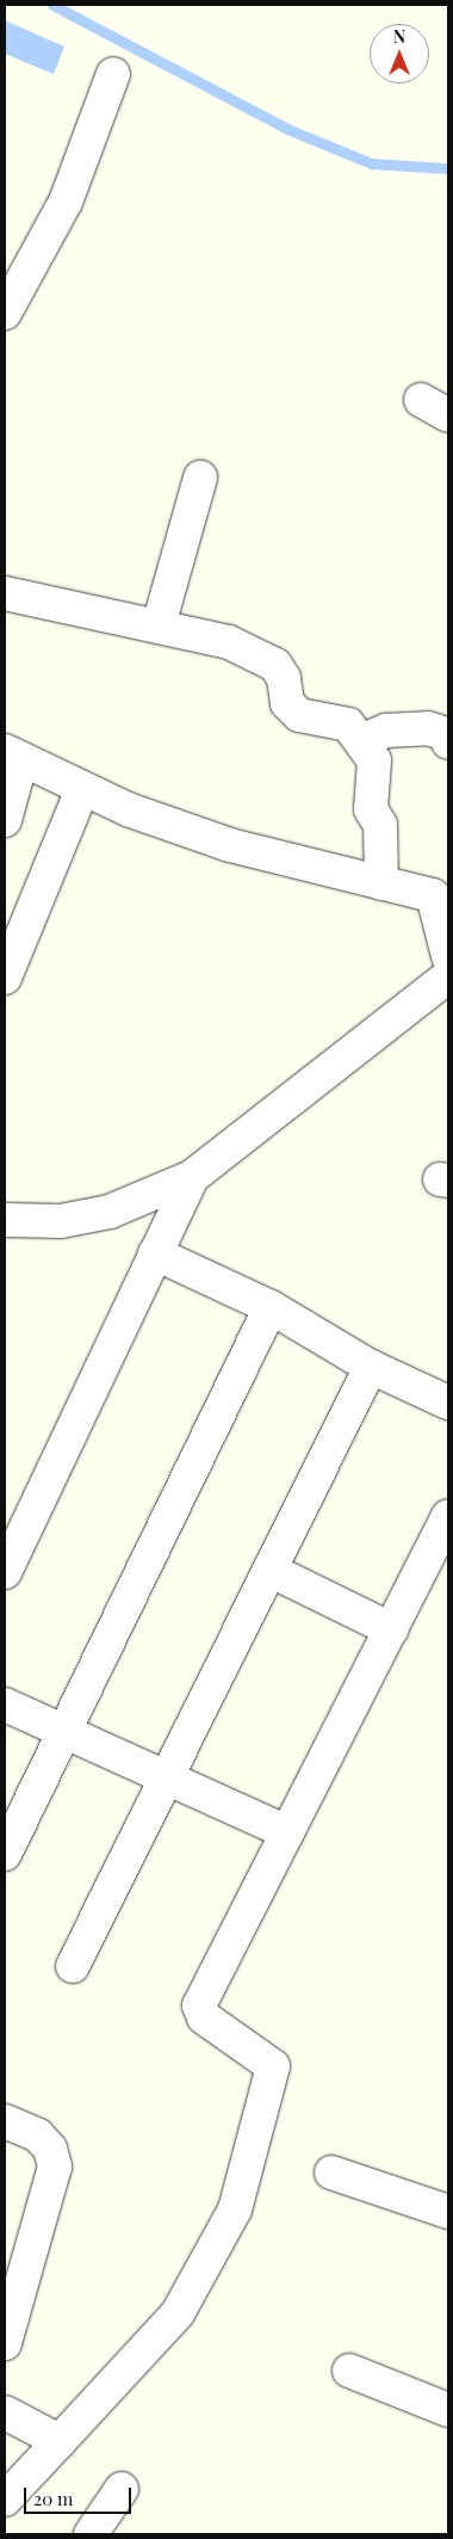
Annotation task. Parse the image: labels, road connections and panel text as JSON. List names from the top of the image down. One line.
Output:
{"scale_bar":"20 m","north":"top"}
